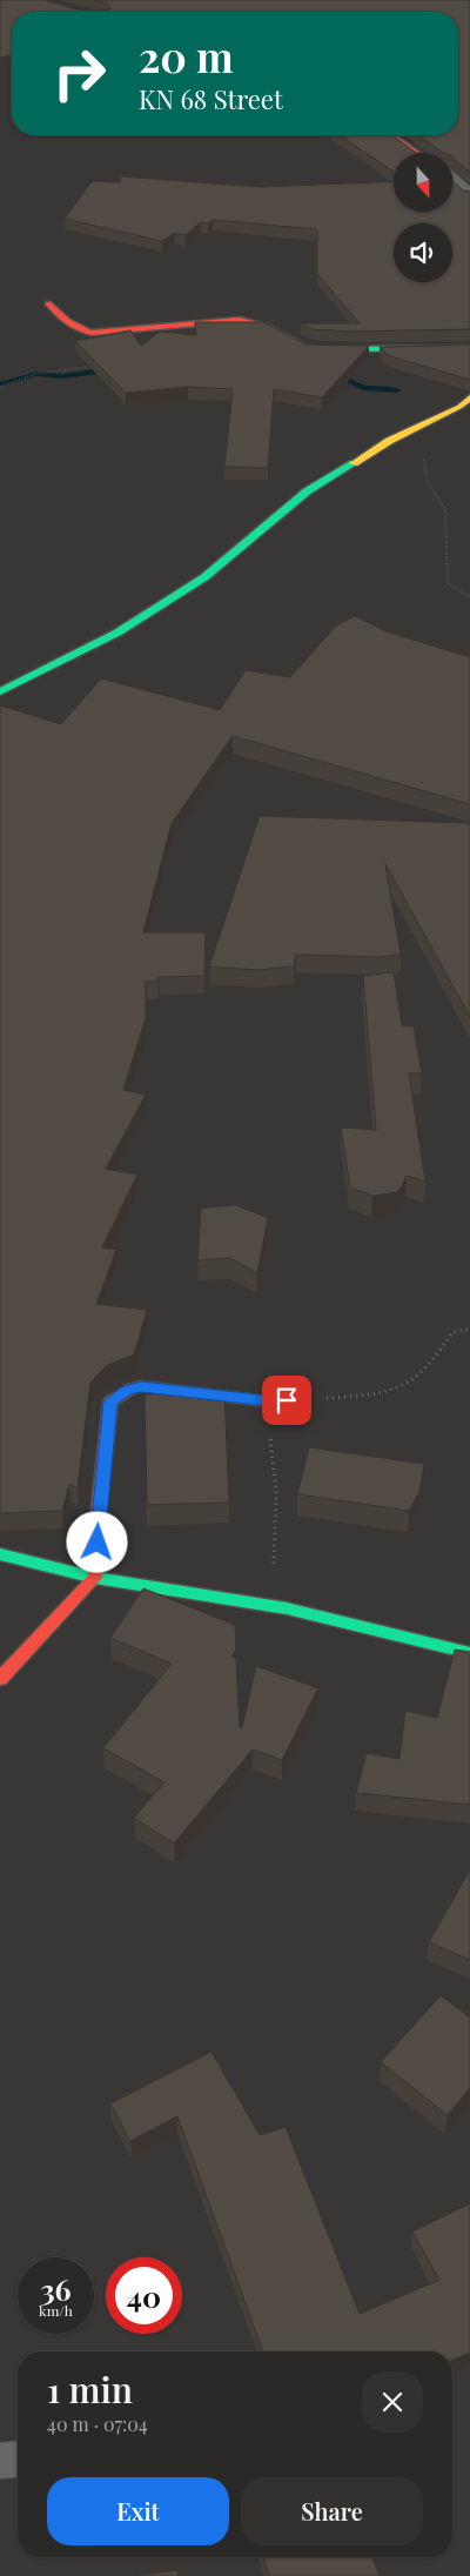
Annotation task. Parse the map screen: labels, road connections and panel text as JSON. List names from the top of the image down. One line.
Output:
{"north":"bottom","page":{"turn":["20 m","KN 68 Street"],"speed":"36 km/h","limit":"40","heading":["1 min","40 m · 07:04"],"buttons":["Exit","Share"]}}
